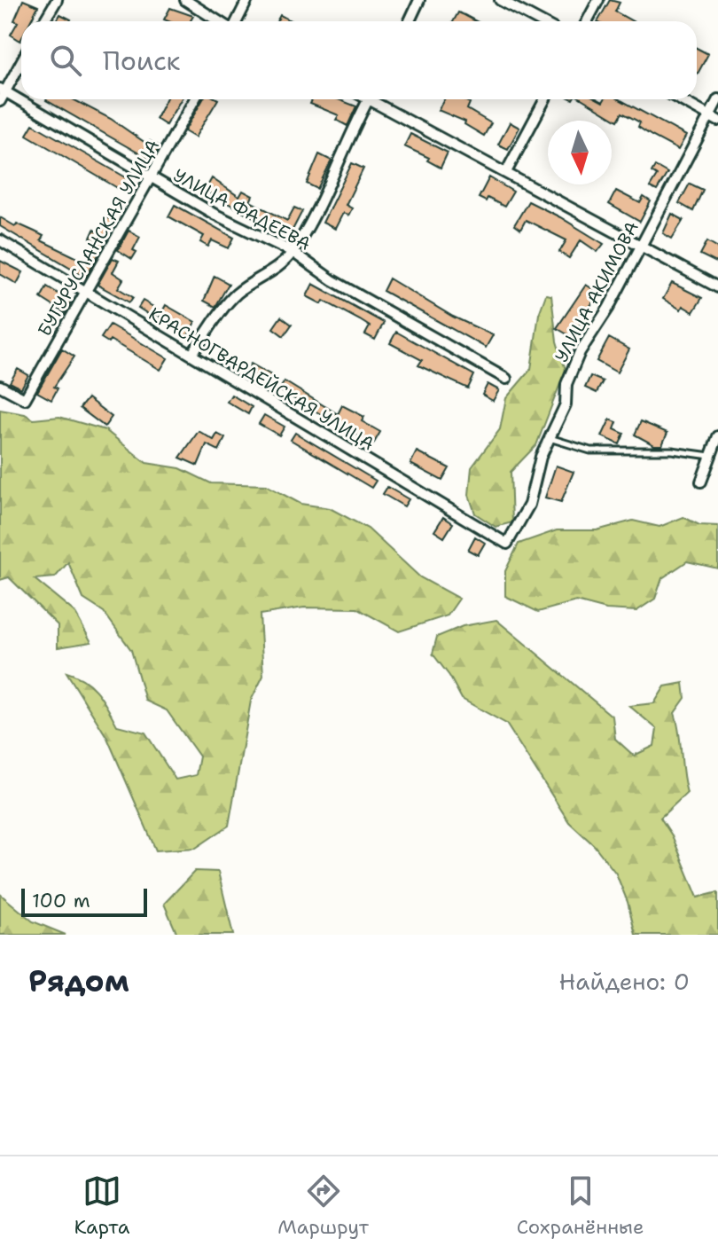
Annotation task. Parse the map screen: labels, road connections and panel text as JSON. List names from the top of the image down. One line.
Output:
{"streets":{"street":["УЛИЦА ФАДЕЕВА","БУГУРУСЛАНСКАЯ УЛИЦА","УЛИЦА АКИМОВА","КРАСНОГВАРДЕЙСКАЯ УЛИЦА"]},"crossings":[["УЛИЦА ФАДЕЕВА","БУГУРУСЛАНСКАЯ УЛИЦА"],["БУГУРУСЛАНСКАЯ УЛИЦА","КРАСНОГВАРДЕЙСКАЯ УЛИЦА"],["УЛИЦА АКИМОВА","КРАСНОГВАРДЕЙСКАЯ УЛИЦА"]],"scale_bar":"100 m","north":"bottom","page":{"search":"Поиск","scale":"100 m","heading":["Рядом","Найдено: 0"],"nav":["Карта","Маршрут","Сохранённые"]}}
